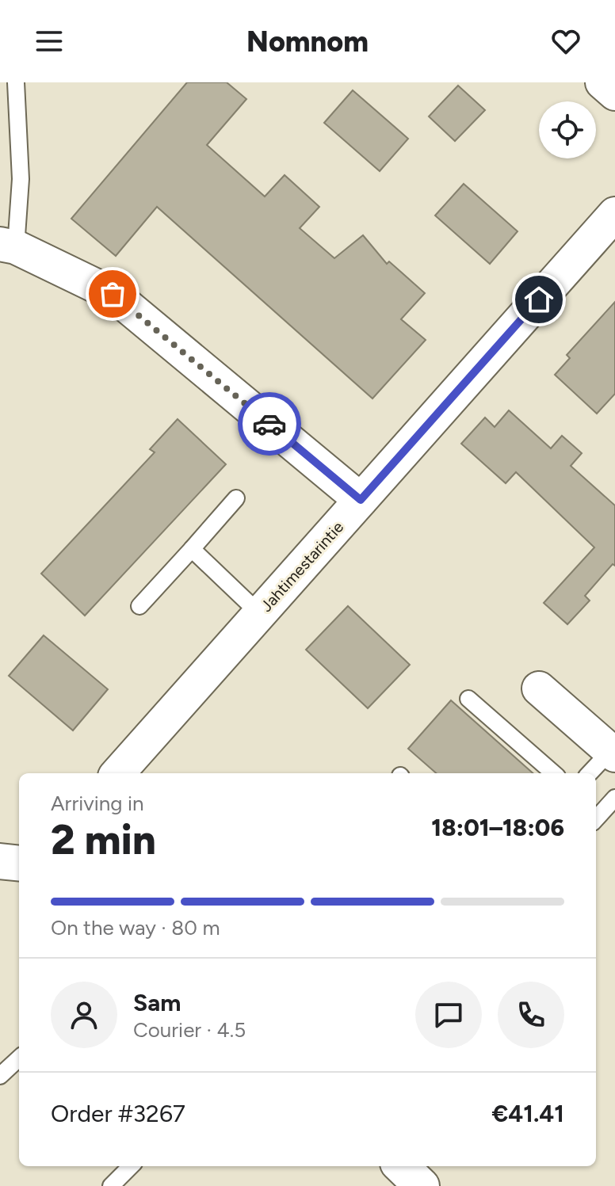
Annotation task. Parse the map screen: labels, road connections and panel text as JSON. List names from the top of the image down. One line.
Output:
{"streets":{"street":["Jahtimestarintie"]},"page":{"header":"Nomnom","heading":["2 min","Arriving in","18:01–18:06"],"panel":["Sam","Courier · 4.5","Order #3267","€41.41"],"bar":"On the way · 80 m"}}
